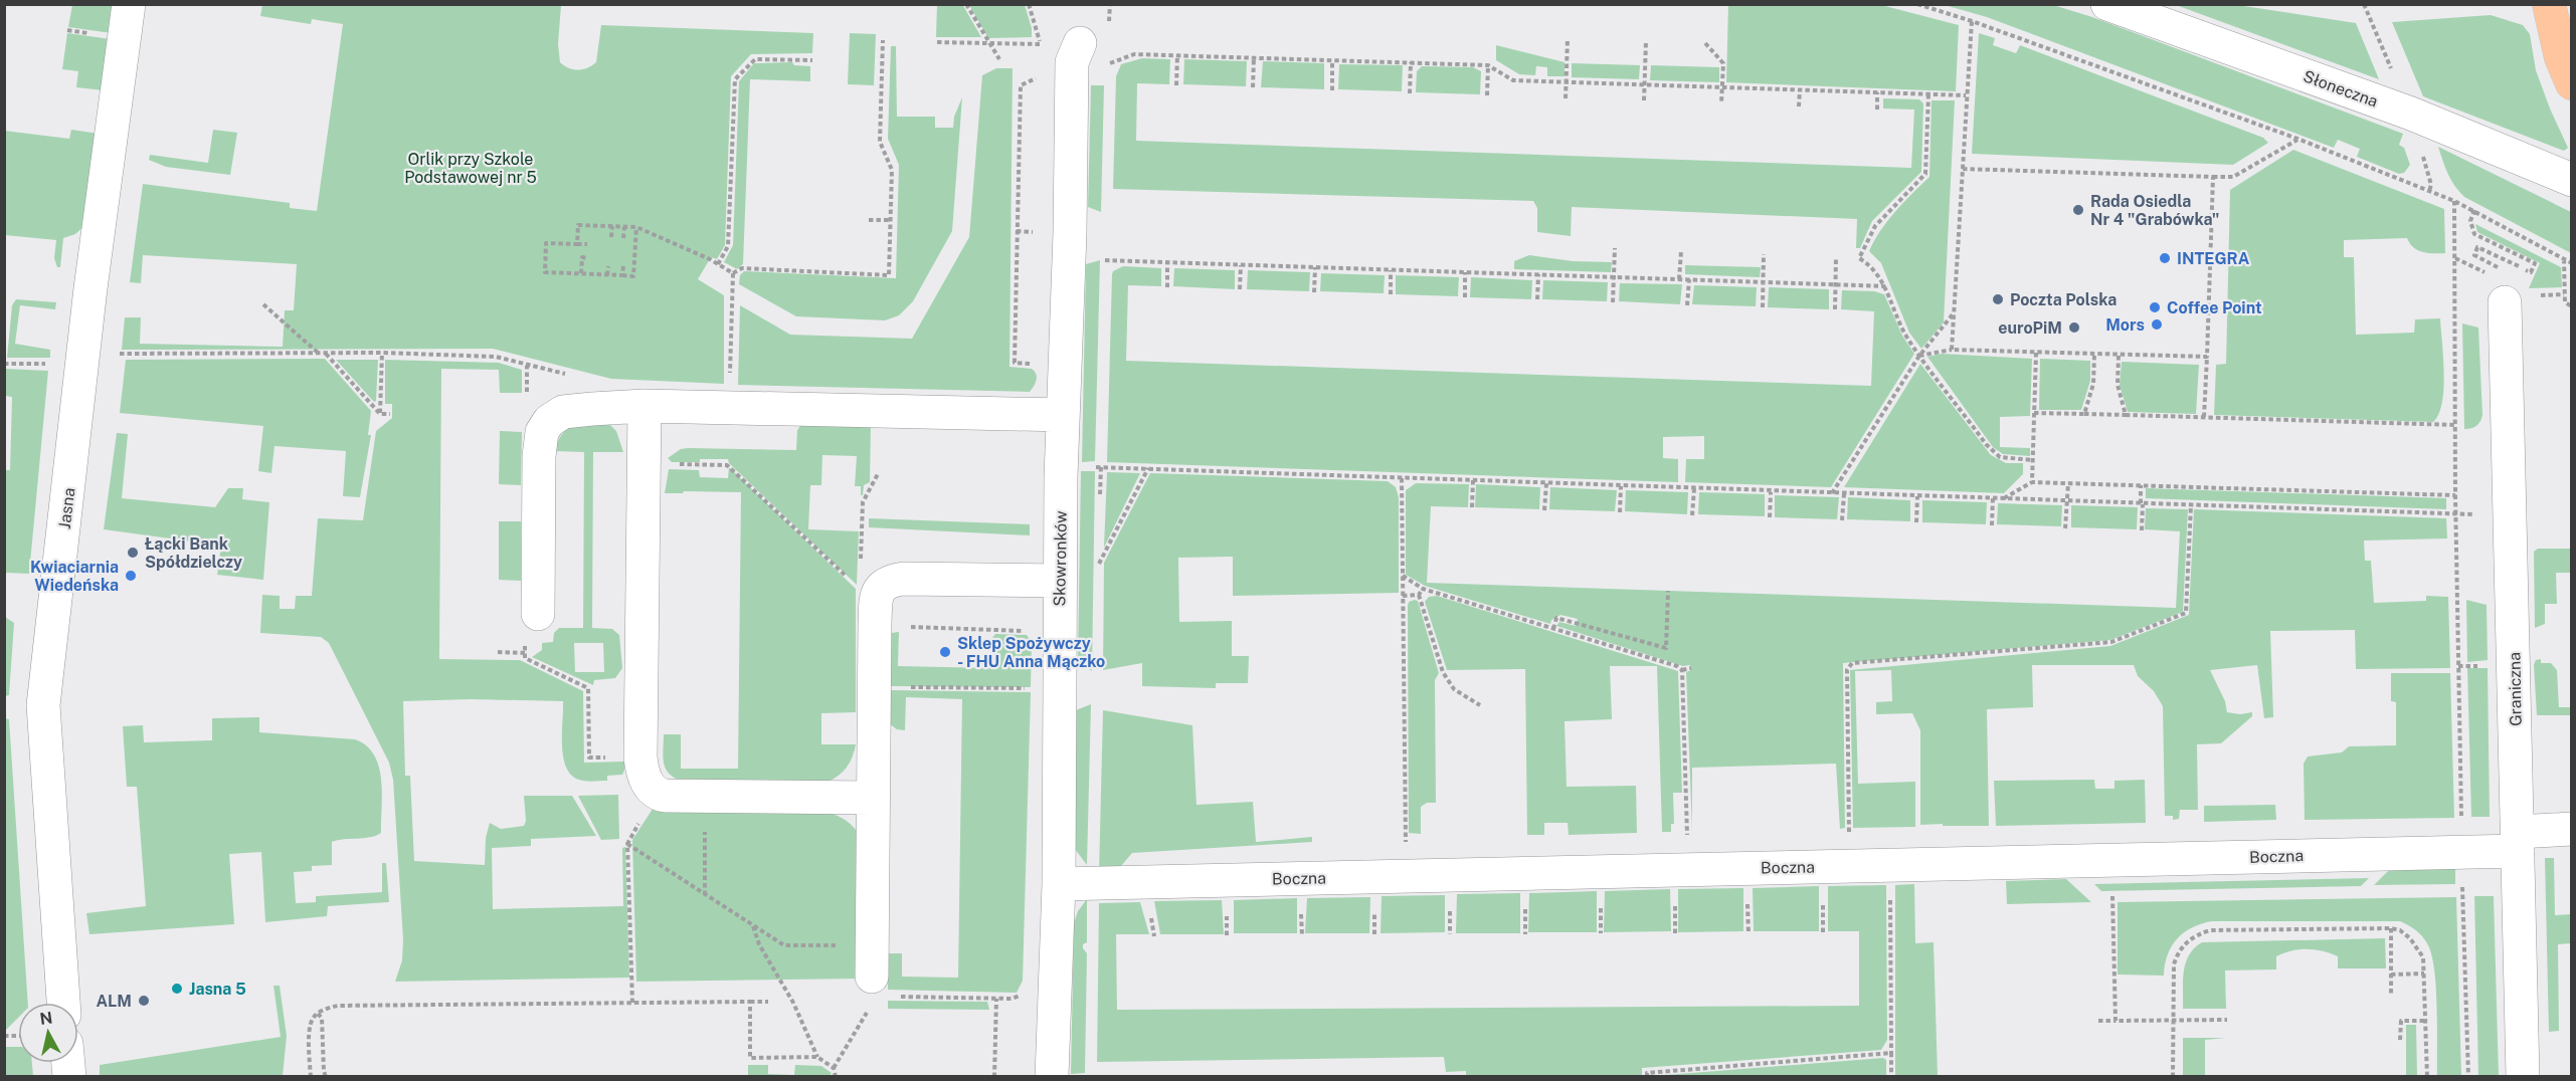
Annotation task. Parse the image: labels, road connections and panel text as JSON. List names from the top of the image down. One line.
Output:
{"streets":{"street":["Słoneczna","Jasna","Skowronków","Graniczna","Boczna"]},"crossings":[["Skowronków","Boczna"],["Graniczna","Boczna"]],"parks":["Orlik przy Szkole Podstawowej nr 5"],"places":["Rada Osiedla Nr 4 \"Grabówka\"","INTEGRA","Poczta Polska","Coffee Point","Mors","euroPiM","Łącki Bank Spółdzielczy","Kwiaciarnia Wiedeńska","Sklep Spożywczy - FHU Anna Mączko","Jasna 5","ALM"],"north":"top"}
